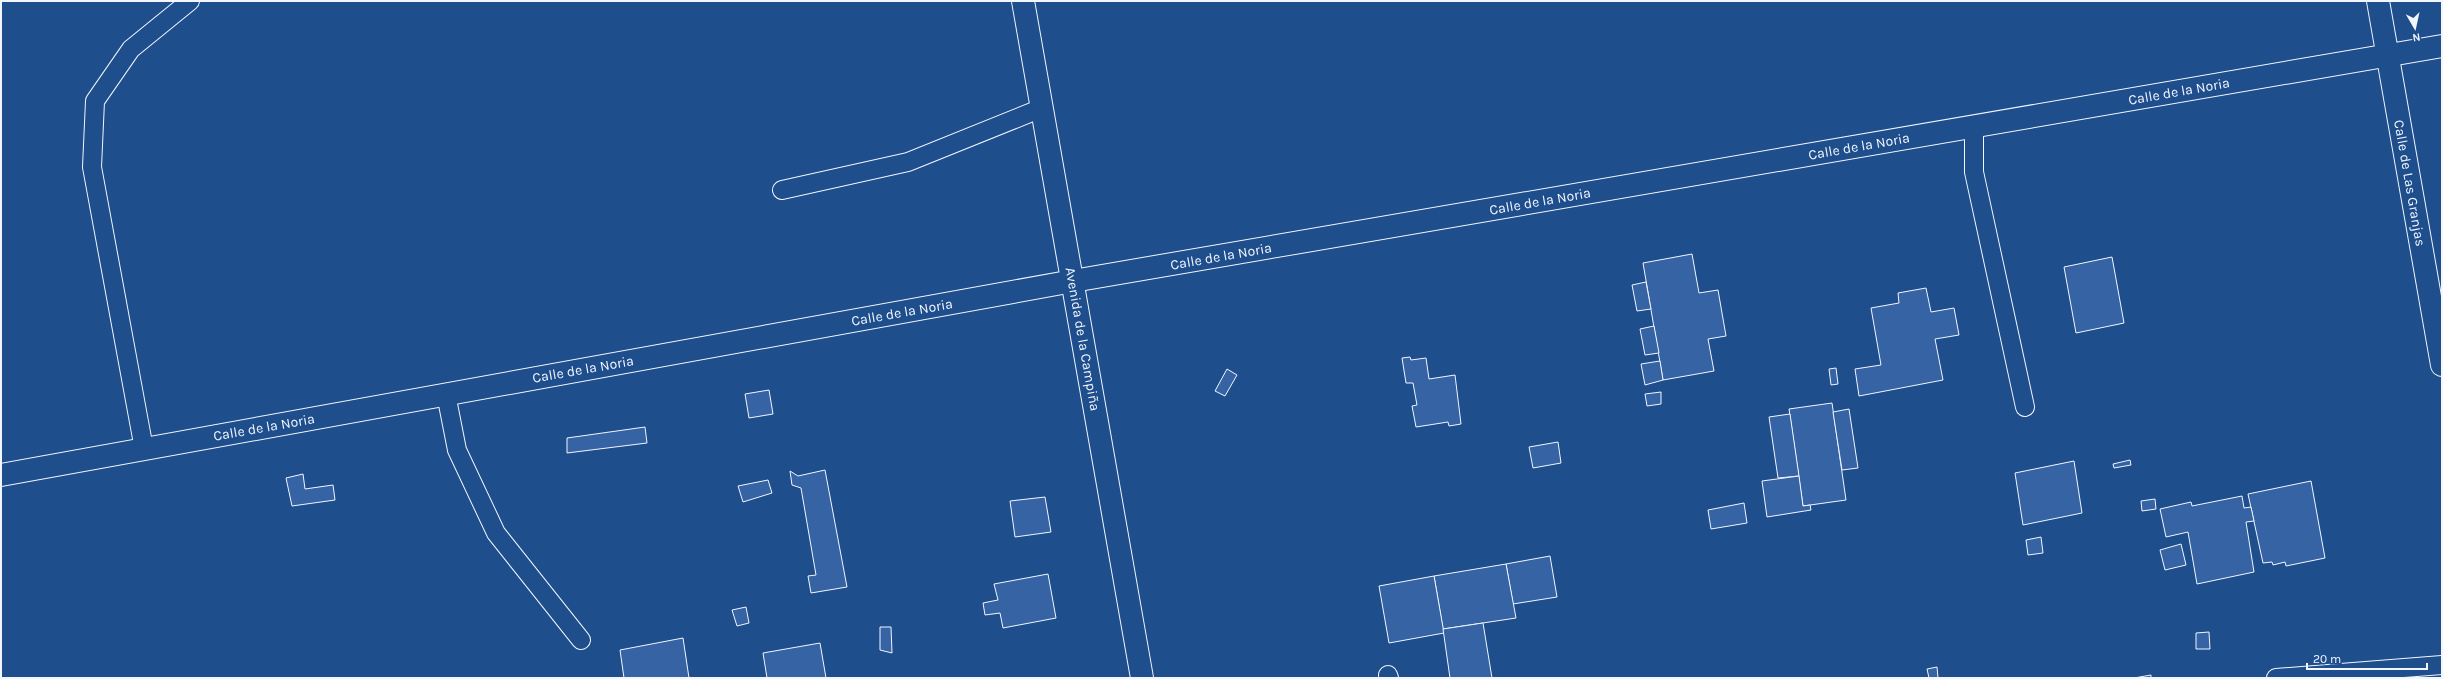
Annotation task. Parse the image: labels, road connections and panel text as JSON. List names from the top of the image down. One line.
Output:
{"streets":{"street":["Calle de la Noria","Calle de Las Granjas","Avenida de la Campiña"]},"crossings":[["Calle de la Noria","Calle de Las Granjas"],["Calle de la Noria","Avenida de la Campiña"]],"scale_bar":"20 m","north":"bottom"}
